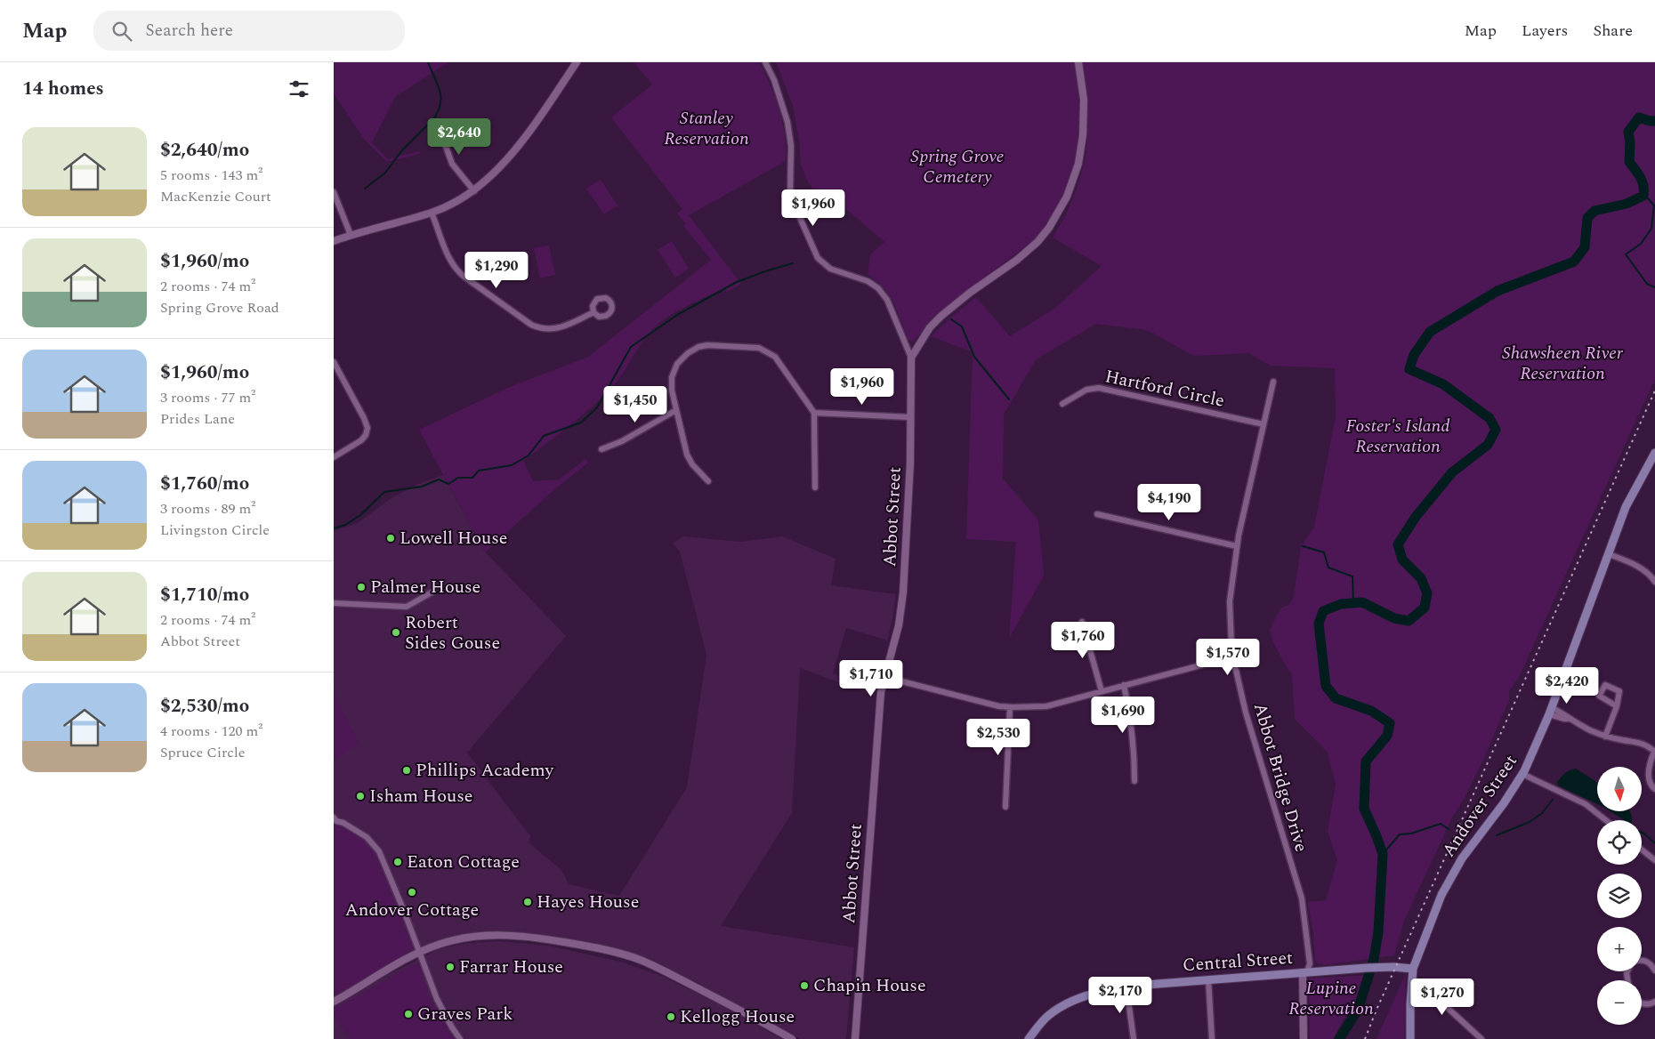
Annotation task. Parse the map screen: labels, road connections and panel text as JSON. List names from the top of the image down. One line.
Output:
{"streets":{"main road":["Andover Street","Central Street"],"street":["Hartford Circle","Abbot Street","Abbot Bridge Drive"]},"crossings":[["Hartford Circle","Abbot Bridge Drive"],["Abbot Bridge Drive","Central Street"],["Andover Street","Central Street"]],"parks":["Stanley Reservation","Spring Grove Cemetery","Shawsheen River Reservation","Foster's Island Reservation","Lupine Reservation"],"places":["Lowell House","Palmer House","Robert Sides Gouse","Phillips Academy","Isham House","Eaton Cottage","Andover Cottage","Hayes House","Farrar House","Chapin House","Graves Park","Kellogg House"],"north":"bottom","page":{"header":"Map","search":"Search here","nav":["Map","Layers","Share"],"heading":"14 homes","list":[{"name":"$2,640/mo","note":"5 rooms · 143 m² · MacKenzie Court"},{"name":"$1,960/mo","note":"2 rooms · 74 m² · Spring Grove Road"},{"name":"$1,960/mo","note":"3 rooms · 77 m² · Prides Lane"},{"name":"$1,760/mo","note":"3 rooms · 89 m² · Livingston Circle"},{"name":"$1,710/mo","note":"2 rooms · 74 m² · Abbot Street"},{"name":"$2,530/mo","note":"4 rooms · 120 m² · Spruce Circle"}],"price":["$2,640","$1,960","$1,290","$1,960","$1,450","$4,190","$1,760","$1,570","$1,710","$2,420","$1,690","$2,530","$2,170","$1,270"],"map_buttons":["+","−"]}}
